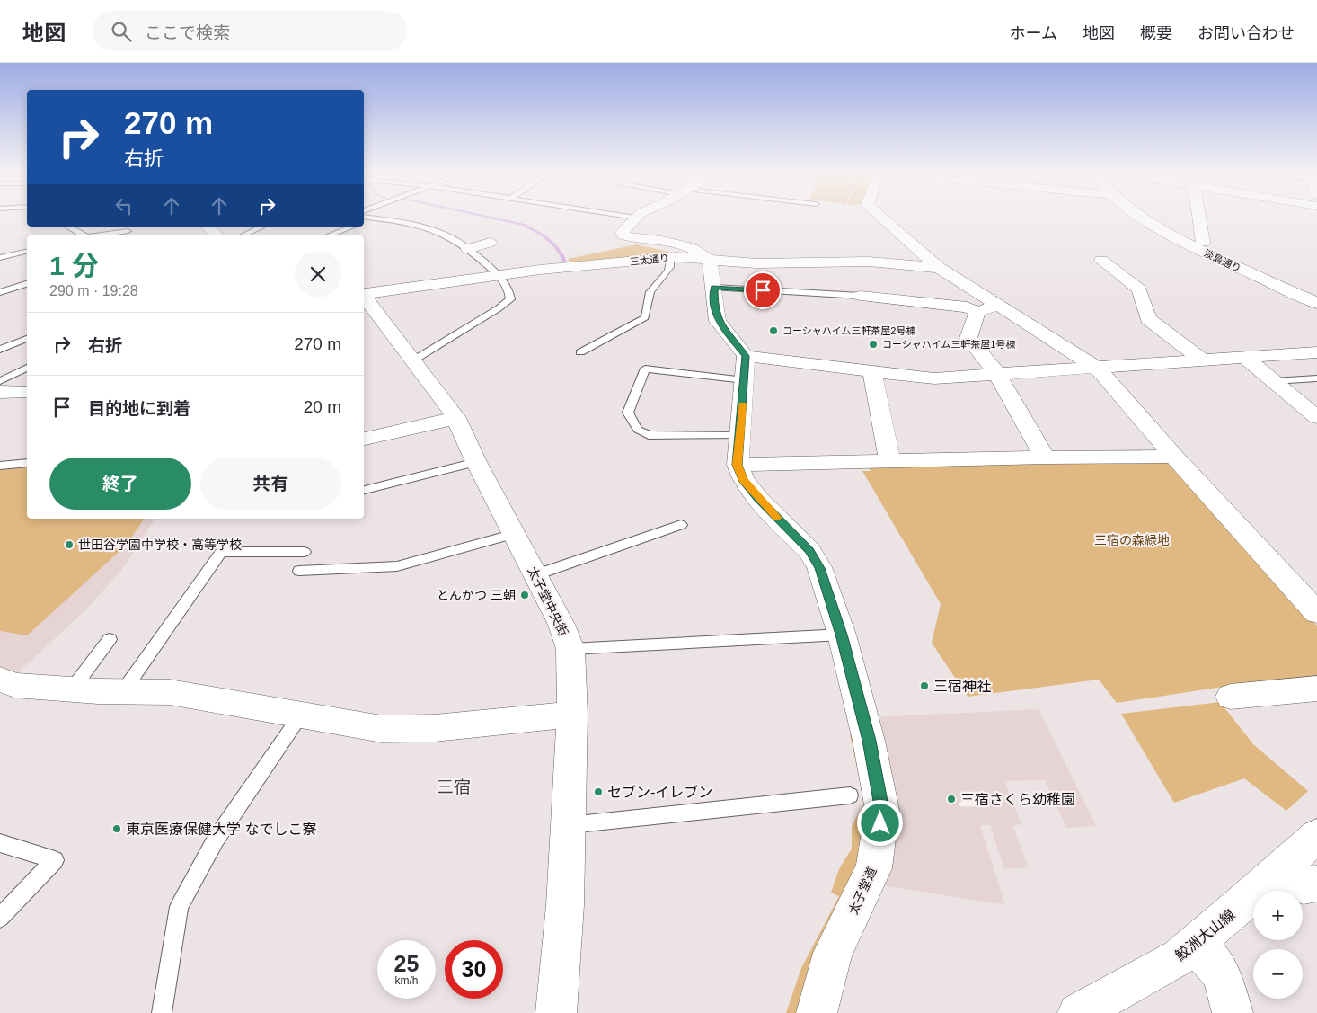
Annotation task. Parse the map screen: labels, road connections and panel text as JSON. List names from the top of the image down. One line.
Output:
{"streets":{"street":["三太通り","淡島通り","太子堂中央街","太子堂道","鮫洲大山線"]},"districts":["三宿"],"parks":["三宿の森緑地"],"places":["コーシャハイム三軒茶屋2号棟","コーシャハイム三軒茶屋1号棟","世田谷学園中学校・高等学校","とんかつ 三朝","三宿神社","セブン-イレブン","三宿さくら幼稚園","東京医療保健大学 なでしこ寮"],"page":{"header":"地図","search":"ここで検索","nav":["ホーム","地図","概要","お問い合わせ"],"turn":["270 m","右折"],"heading":["1 分","290 m · 19:28"],"list":[{"name":"右折","value":"270 m"},{"name":"目的地に到着","value":"20 m"}],"buttons":["終了","共有"],"map_buttons":["+","−"],"speed":"25 km/h","limit":"30"}}
